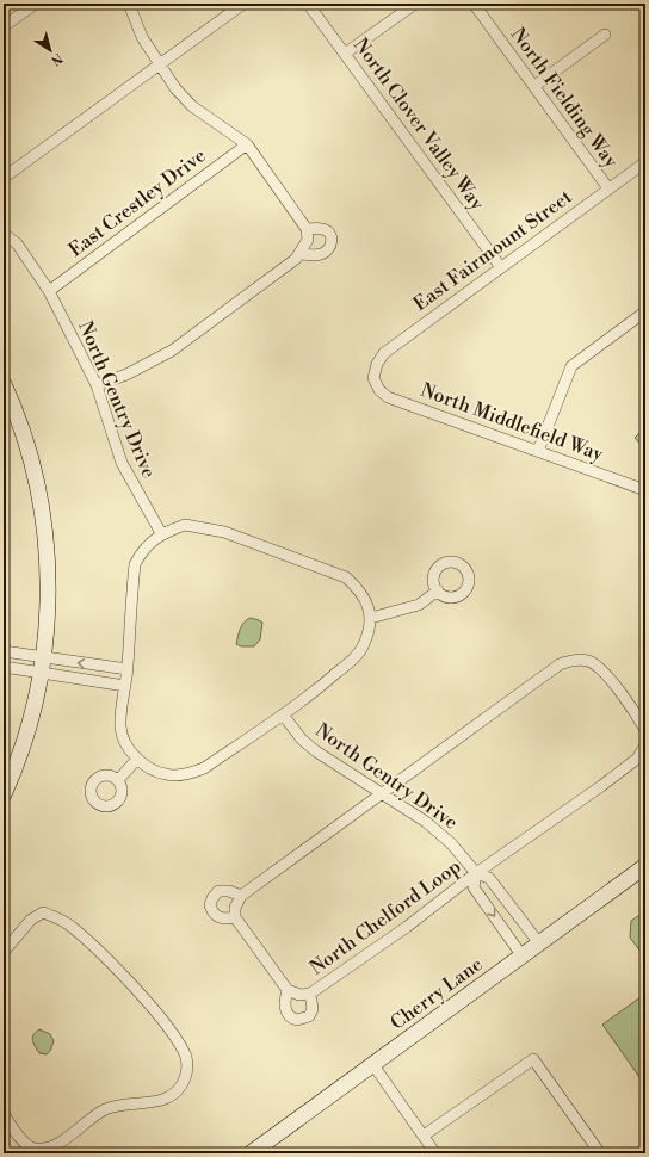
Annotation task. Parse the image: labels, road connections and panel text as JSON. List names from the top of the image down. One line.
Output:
{"streets":{"main road":["Cherry Lane"],"street":["North Fielding Way","North Clover Valley Way","East Crestley Drive","East Fairmount Street","North Gentry Drive","North Middlefield Way","North Chelford Loop"]},"crossings":[["North Fielding Way","East Fairmount Street"],["North Clover Valley Way","East Fairmount Street"],["East Crestley Drive","North Gentry Drive"],["East Fairmount Street","North Middlefield Way"],["North Gentry Drive","North Chelford Loop"],["North Gentry Drive","Cherry Lane"]],"north":"bottom right"}
